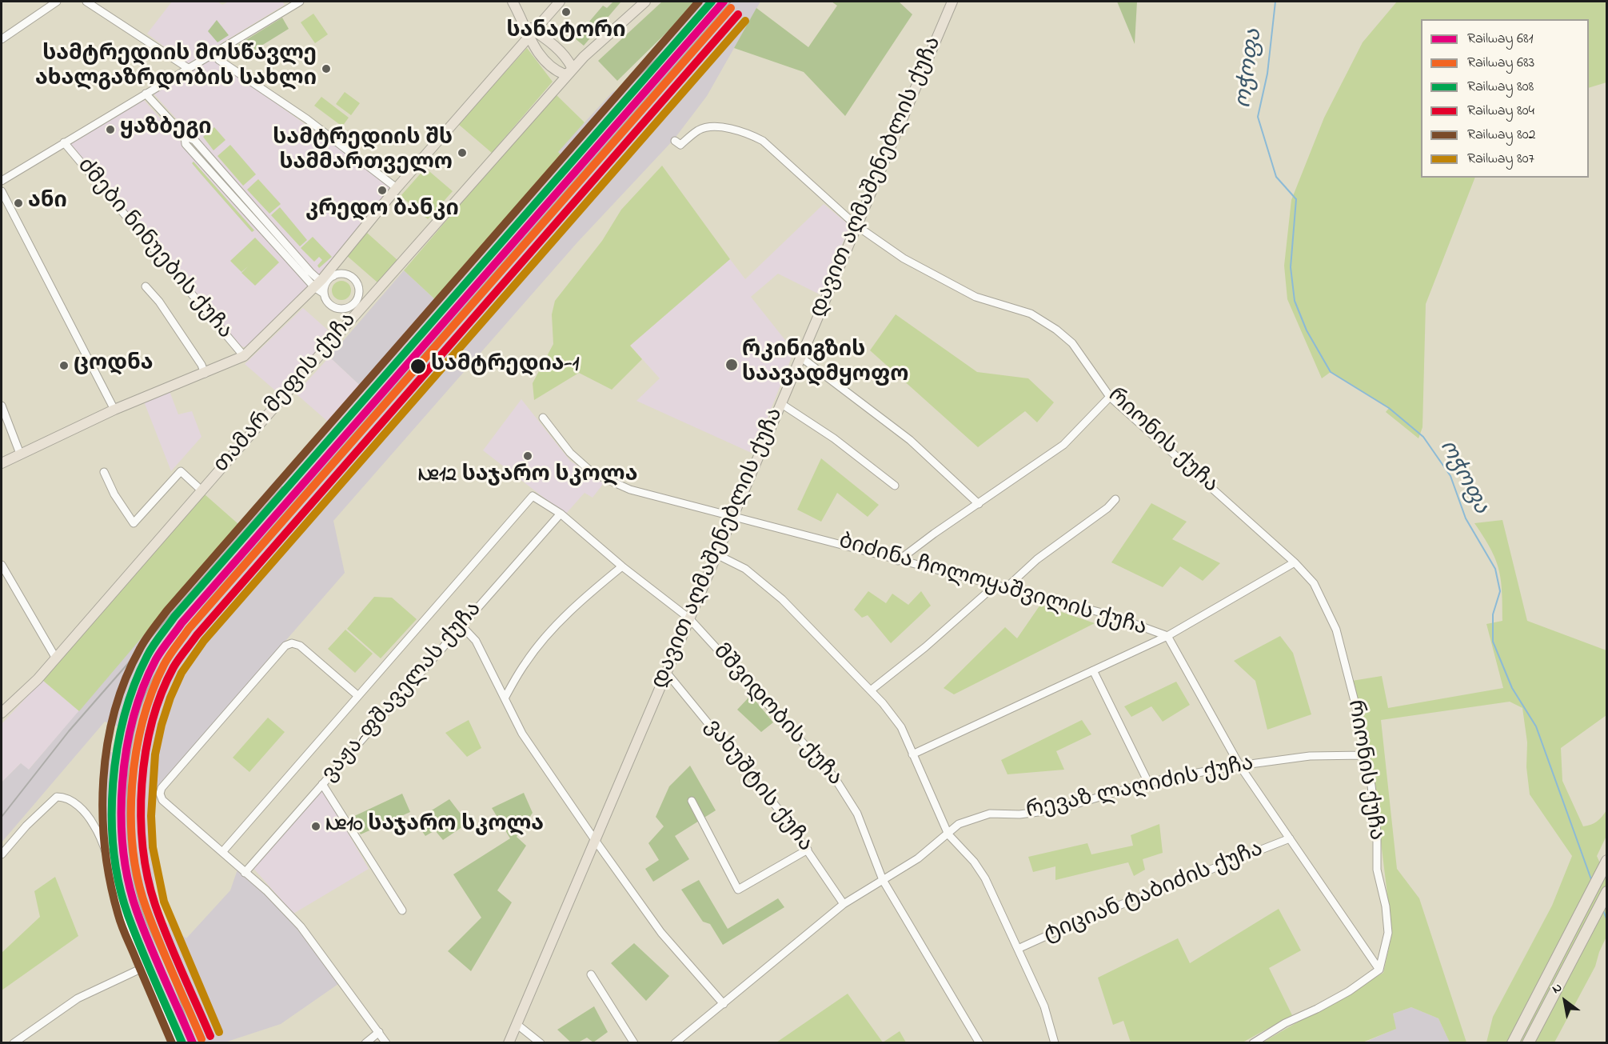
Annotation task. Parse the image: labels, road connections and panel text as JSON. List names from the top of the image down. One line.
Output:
{"streets":{"main road":["დავით აღმაშენებლის ქუჩა","თამარ მეფის ქუჩა"],"street":["ძმები ნინუების ქუჩა","რიონის ქუჩა","ბიძინა ჩოლოყაშვილის ქუჩა","ვაჟა-ფშაველას ქუჩა","მშვიდობის ქუჩა","ვახუშტის ქუჩა","რევაზ ლაღიძის ქუჩა","ტიციან ტაბიძის ქუჩა"]},"crossings":[["დავით აღმაშენებლის ქუჩა","რიონის ქუჩა"],["დავით აღმაშენებლის ქუჩა","ბიძინა ჩოლოყაშვილის ქუჩა"],["დავით აღმაშენებლის ქუჩა","მშვიდობის ქუჩა"],["დავით აღმაშენებლის ქუჩა","ვახუშტის ქუჩა"],["რიონის ქუჩა","ბიძინა ჩოლოყაშვილის ქუჩა"],["რიონის ქუჩა","რევაზ ლაღიძის ქუჩა"],["ბიძინა ჩოლოყაშვილის ქუჩა","რევაზ ლაღიძის ქუჩა"],["ბიძინა ჩოლოყაშვილის ქუჩა","ტიციან ტაბიძის ქუჩა"],["ვაჟა-ფშაველას ქუჩა","მშვიდობის ქუჩა"],["მშვიდობის ქუჩა","რევაზ ლაღიძის ქუჩა"],["ვახუშტის ქუჩა","რევაზ ლაღიძის ქუჩა"]],"water":["ოჭოფა"],"places":["სანატორი","სამტრედიის მოსწავლე ახალგაზრდობის სახლი","ყაზბეგი","სამტრედიის შს სამმართველო","კრედო ბანკი","ანი","რკინიგზის საავადმყოფო","ცოდნა","სამტრედია-1","№12 საჯარო სკოლა","№10 საჯარო სკოლა"],"lines":["rail line 681","rail line 808","rail line 802","rail line 683","rail line 804","rail line 807"],"legend":["Railway 681","Railway 683","Railway 808","Railway 804","Railway 802","Railway 807"],"north":"top left"}
